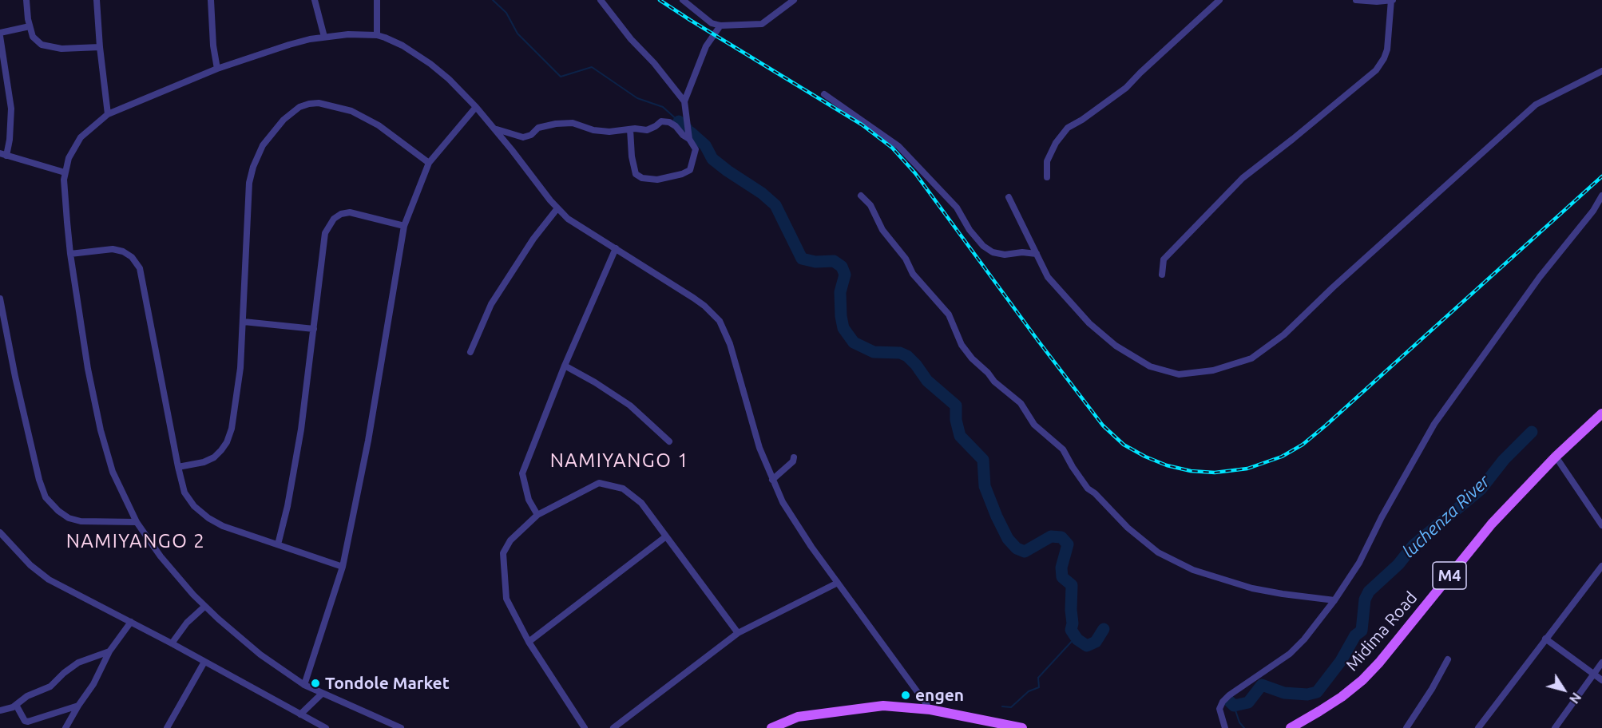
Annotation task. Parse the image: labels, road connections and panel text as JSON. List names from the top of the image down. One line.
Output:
{"streets":{"main road":["M4","Midima Road"]},"districts":["NAMIYANGO 1","NAMIYANGO 2"],"water":["luchenza River"],"places":["Tondole Market","engen"],"north":"bottom right"}
